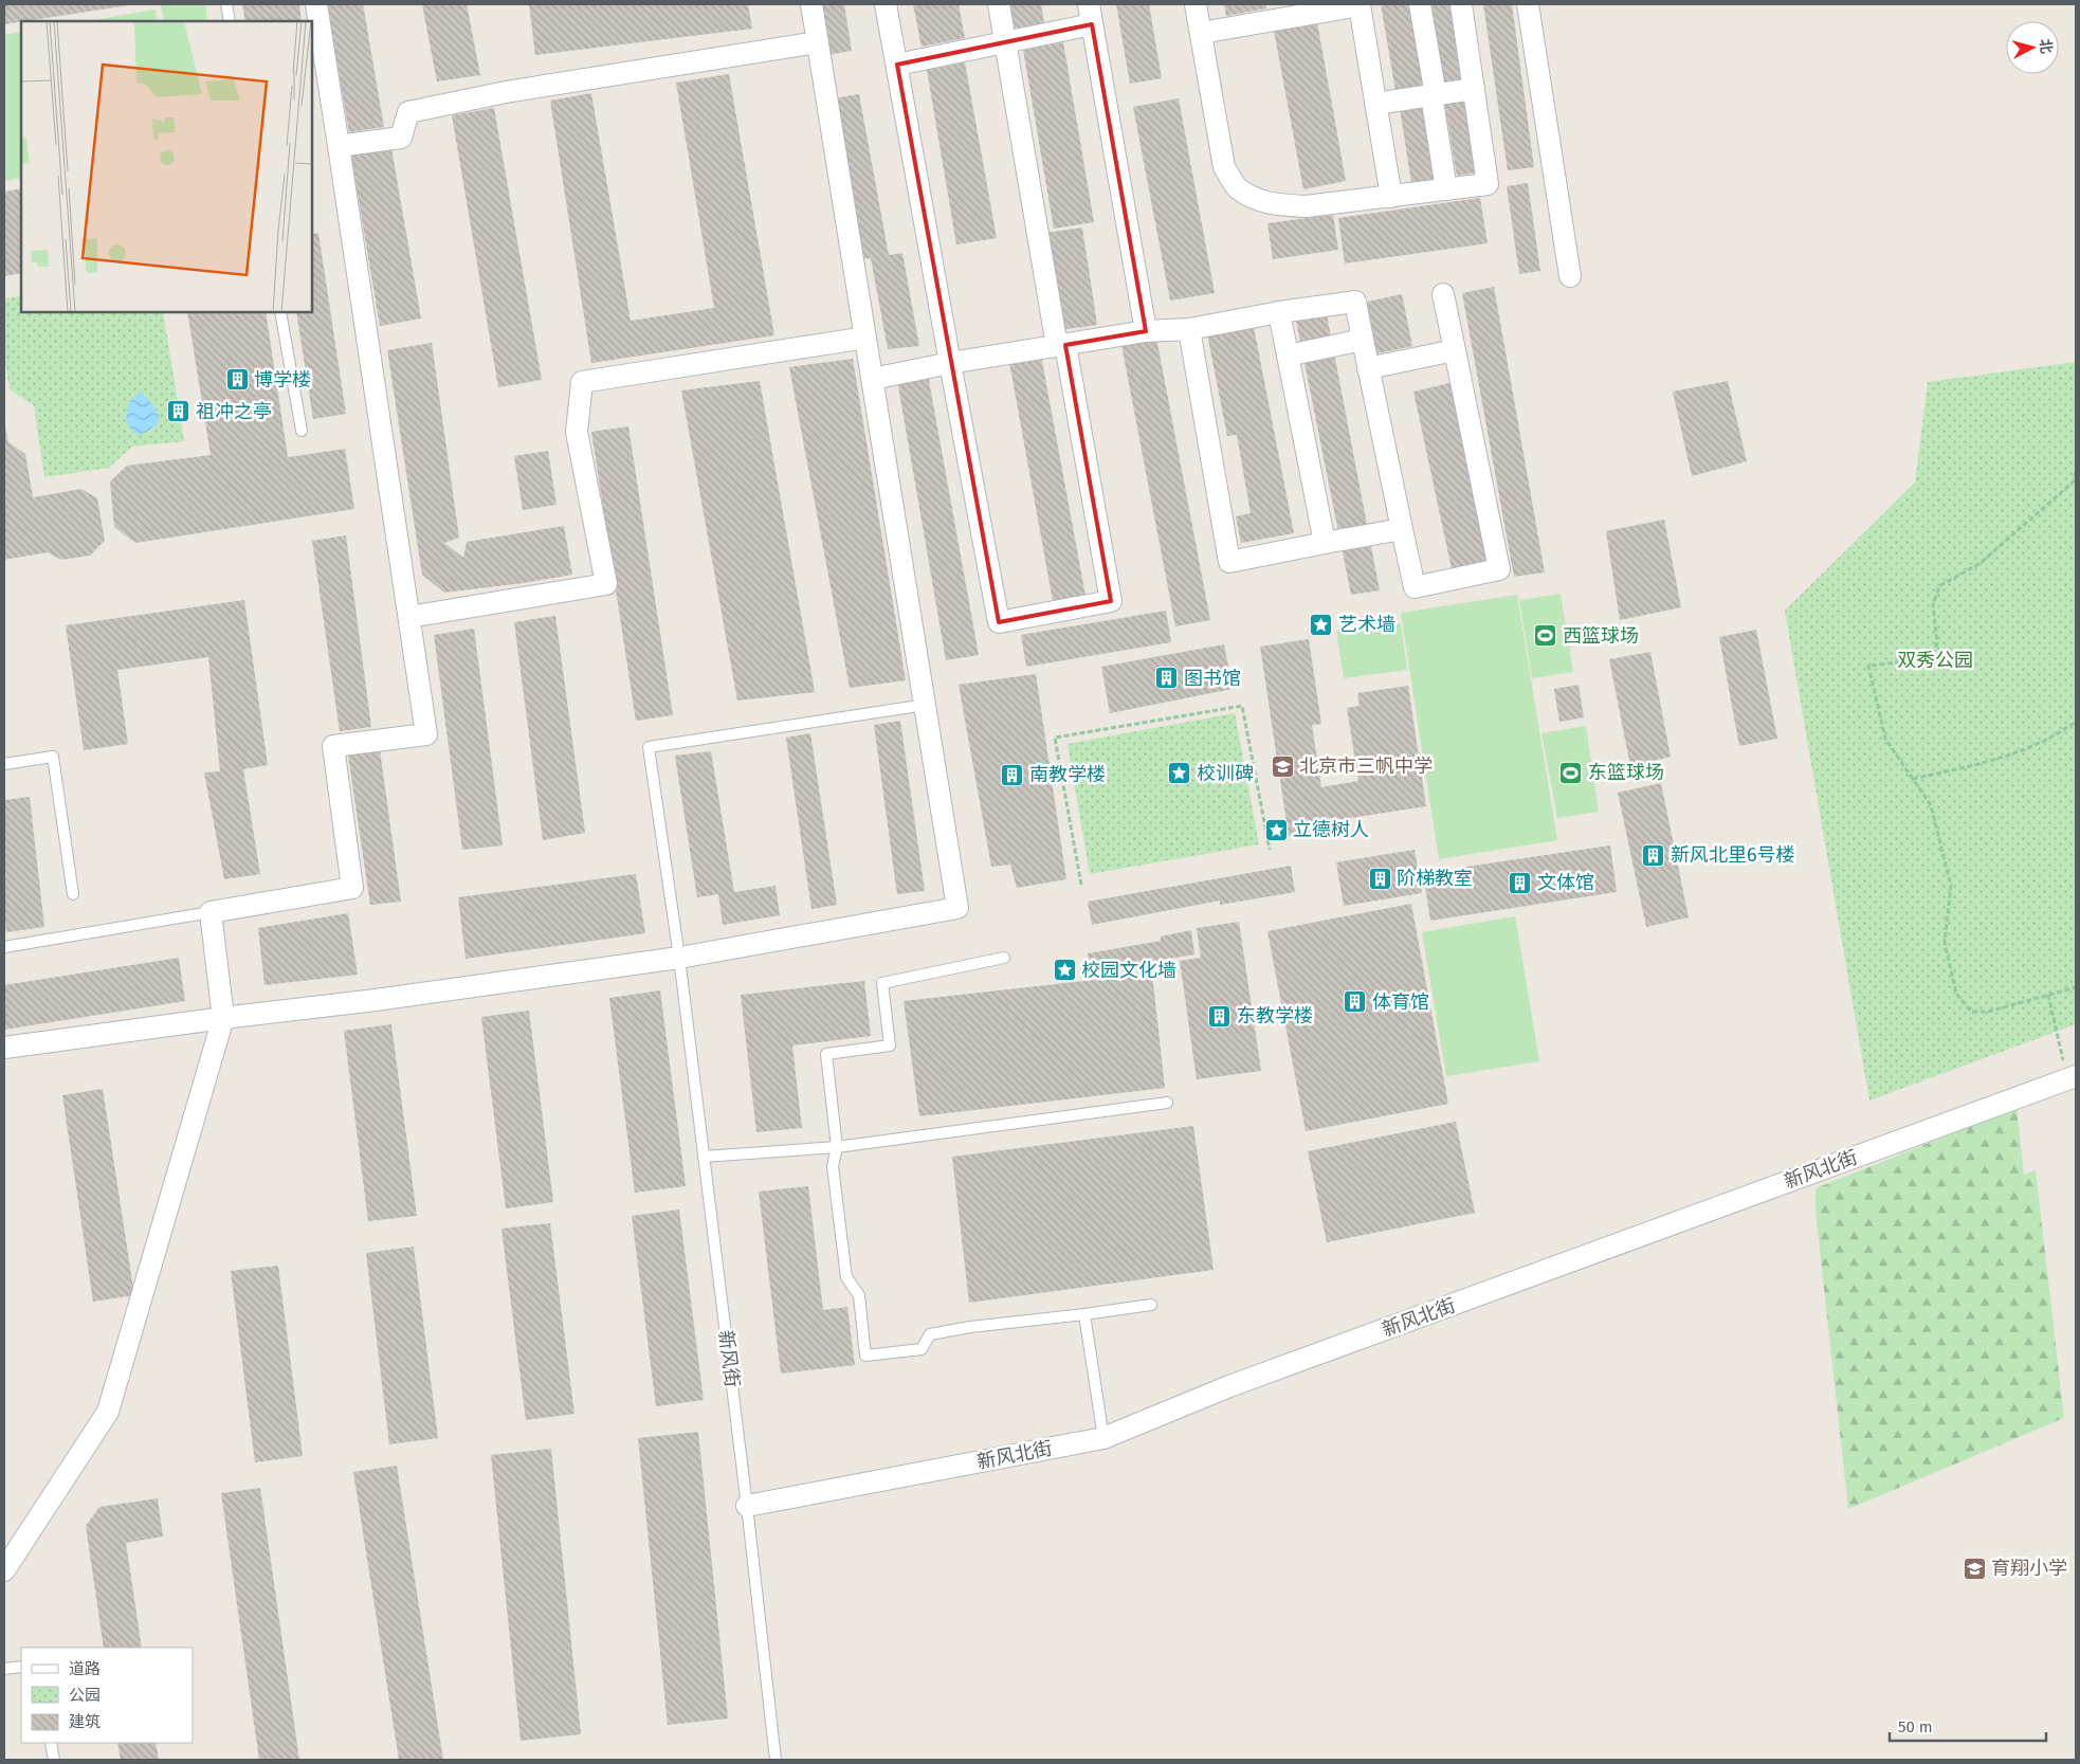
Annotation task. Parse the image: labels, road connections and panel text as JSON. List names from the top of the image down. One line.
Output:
{"streets":{"street":["新风北街"],"lane":["新风街"]},"crossings":[["新风北街","新风街"]],"parks":["双秀公园"],"places":{"building":["博学楼","祖冲之亭","图书馆","南教学楼","新风北里6号楼","阶梯教室","文体馆","体育馆","东教学楼"],"place":["艺术墙","校训碑","立德树人","校园文化墙"],"sports":["西篮球场","东篮球场"],"school or university":["北京市三帆中学","育翔小学"]},"legend":["道路","公园","建筑"],"scale_bar":"50 m","north":"right"}
